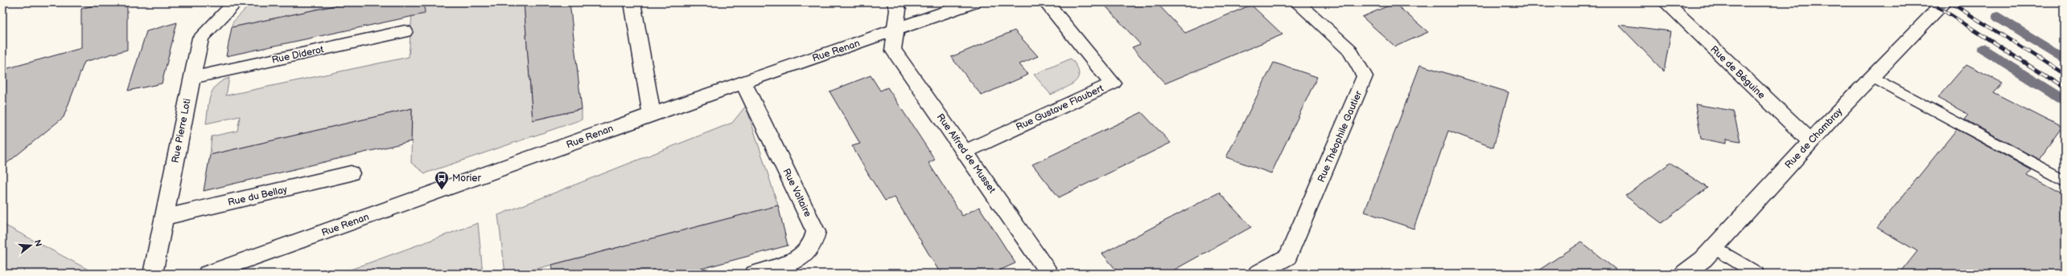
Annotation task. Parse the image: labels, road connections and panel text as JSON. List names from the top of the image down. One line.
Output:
{"streets":{"street":["Rue Renan","Rue Diderot","Rue de Béguine","Rue Gustave Flaubert","Rue Pierre Loti","Rue Théophile Gautier","Rue de Chambray","Rue Alfred de Musset","Rue Voltaire","Rue du Bellay"]},"crossings":[["Rue Renan","Rue Alfred de Musset"],["Rue Renan","Rue Voltaire"],["Rue Diderot","Rue Pierre Loti"],["Rue de Béguine","Rue de Chambray"],["Rue Gustave Flaubert","Rue Alfred de Musset"],["Rue Pierre Loti","Rue du Bellay"]],"places":{"bus stop":["Morier"]},"north":"right"}
